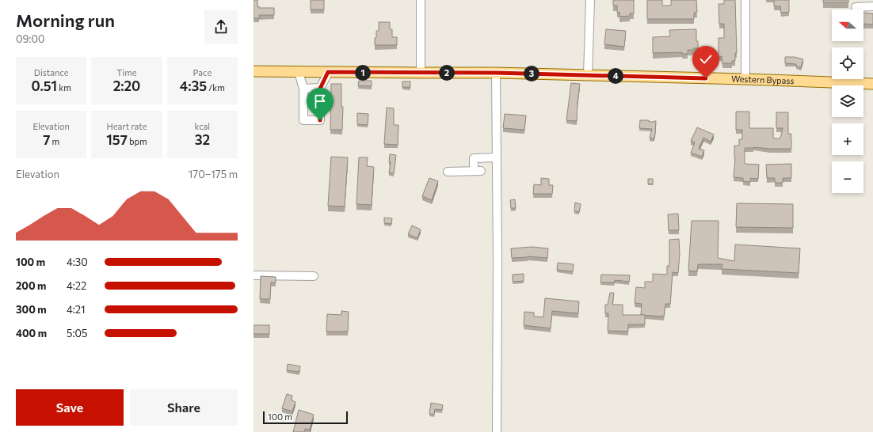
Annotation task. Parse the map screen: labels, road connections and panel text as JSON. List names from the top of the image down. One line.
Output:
{"streets":{"main road":["Western Bypass"]},"scale_bar":"100 m","north":"left","page":{"heading":["Morning run","09:00"],"map_buttons":["+","−"],"stats":[["Distance","0.51 km"],["Time","2:20"],["Pace","4:35 /km"],["Elevation","7 m"],["Heart rate","157 bpm"],["kcal","32"]],"pins":["1","2","3","4"],"chart":["Elevation","170–175 m"],"list":[{"name":"100 m","note":"4:30"},{"name":"200 m","note":"4:22"},{"name":"300 m","note":"4:21"},{"name":"400 m","note":"5:05"}],"buttons":["Save","Share"],"scale":"100 m"}}
